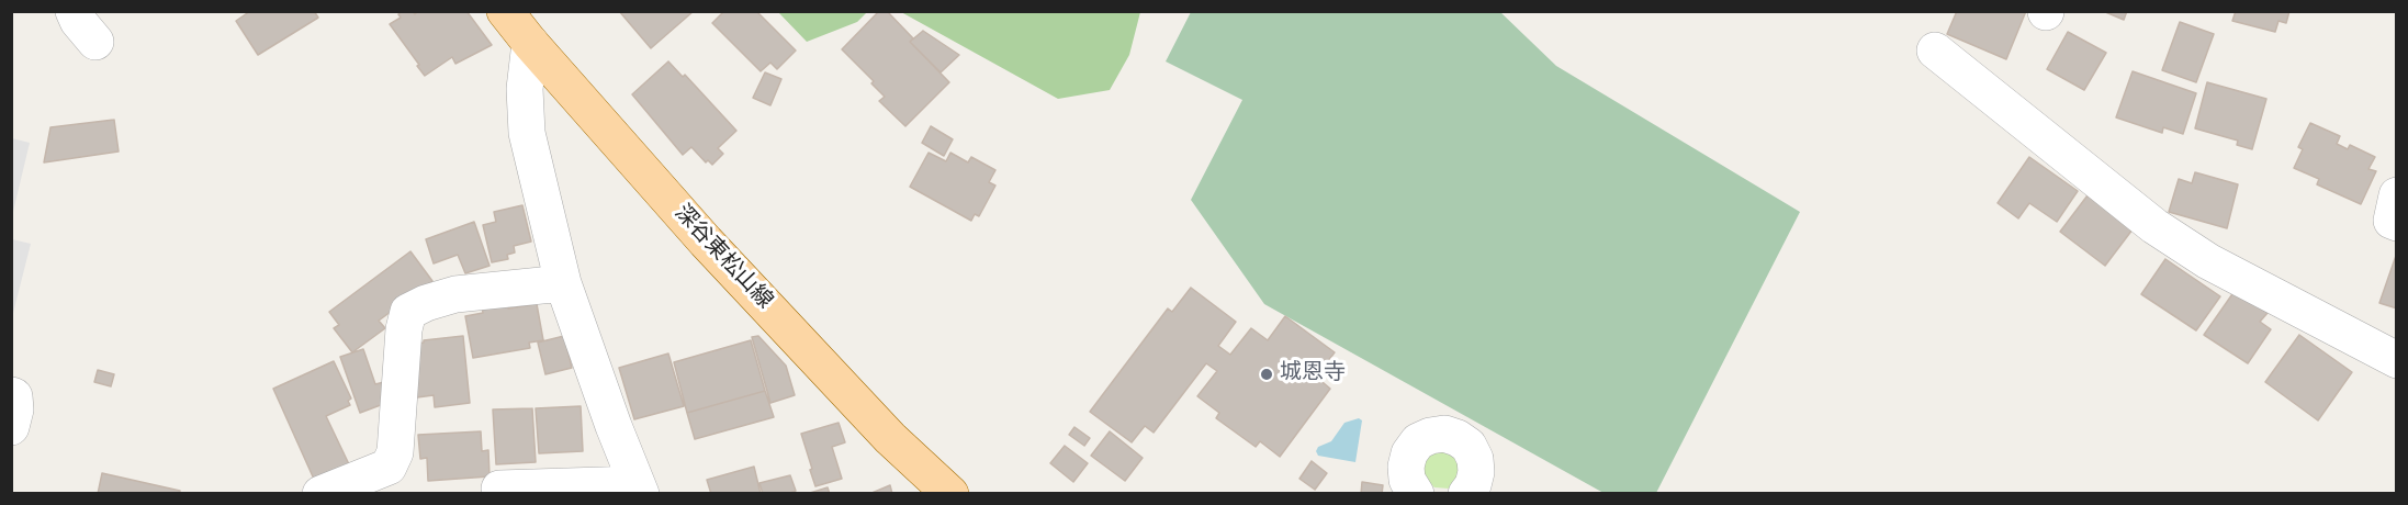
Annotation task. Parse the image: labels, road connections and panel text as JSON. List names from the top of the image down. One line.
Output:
{"streets":{"main road":["深谷東松山線"]},"places":["城恩寺"]}
